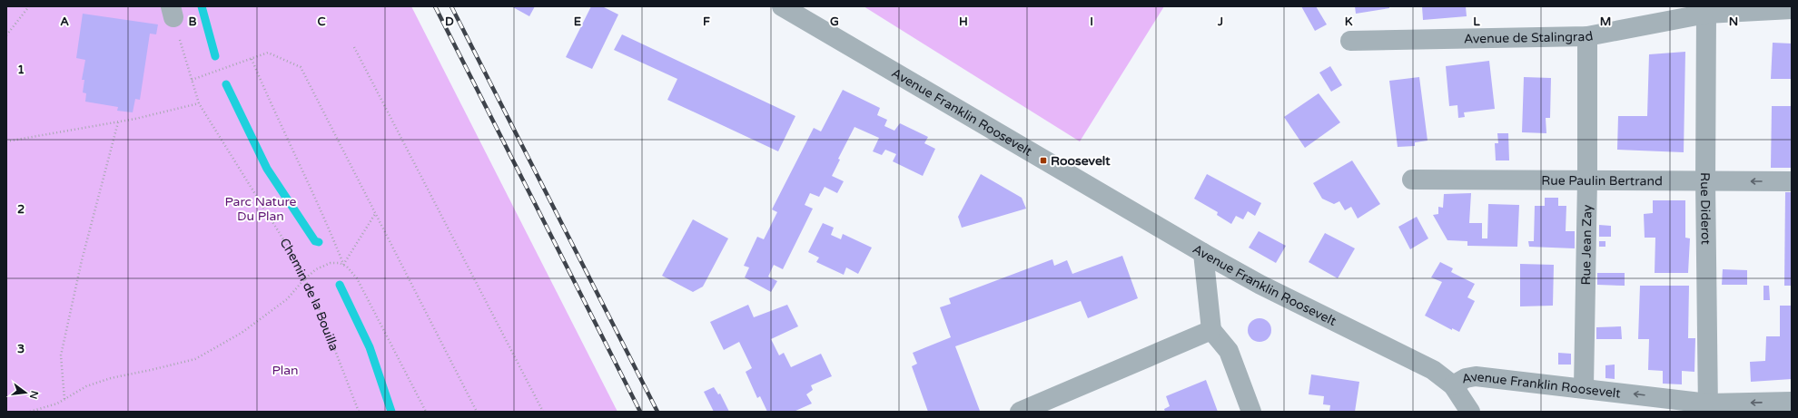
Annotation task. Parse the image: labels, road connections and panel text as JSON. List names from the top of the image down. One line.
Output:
{"streets":{"street":["Avenue de Stalingrad","Avenue Franklin Roosevelt","Rue Paulin Bertrand","Rue Diderot","Rue Jean Zay"],"path":["Chemin de la Bouilla"]},"crossings":[["Avenue de Stalingrad","Rue Diderot"],["Avenue de Stalingrad","Rue Jean Zay"],["Avenue Franklin Roosevelt","Rue Diderot"],["Avenue Franklin Roosevelt","Rue Jean Zay"],["Rue Paulin Bertrand","Rue Diderot"],["Rue Paulin Bertrand","Rue Jean Zay"]],"parks":["Parc Nature Du Plan","Plan"],"places":{"transit":["Roosevelt"]},"north":"right","grid":{"columns":["A","B","C","D","E","F","G","H","I","J","K","L","M","N"],"rows":["1","2","3"]}}
